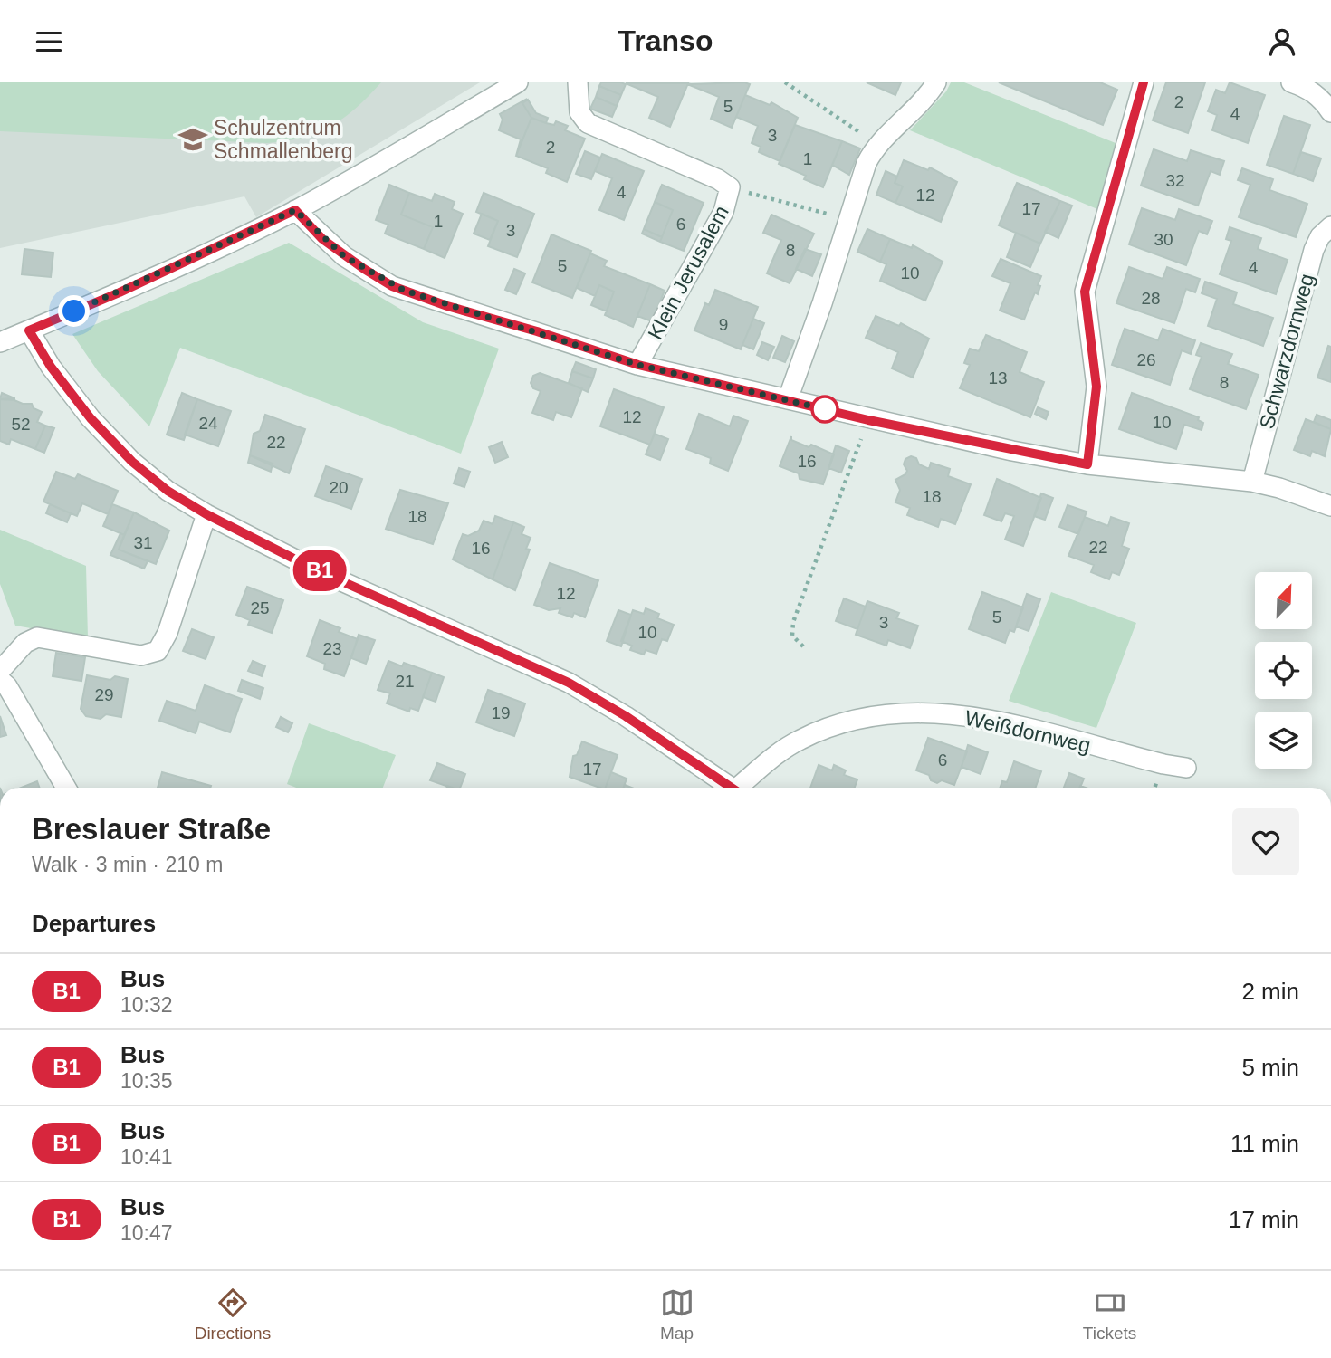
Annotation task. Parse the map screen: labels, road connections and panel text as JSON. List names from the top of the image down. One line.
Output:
{"streets":{"street":["Klein Jerusalem","Schwarzdornweg","Weißdornweg"]},"places":{"school or university":["Schulzentrum Schmallenberg"]},"lines":["bus line B1"],"house_numbers":["2","5","4","3","2","1","32","4","12","17","1","6","3","30","8","5","4","10","28","9","26","13","8","12","10","24","52","22","16","20","18","18","31","22","16","12","25","5","3","10","23","21","29","19","6","17"],"north":"top right","page":{"header":"Transo","on_map":"B1","heading":[["Breslauer Straße","Walk · 3 min · 210 m"],"Departures"],"list":[{"mark":"B1","name":"Bus","note":"10:32","value":"2 min"},{"mark":"B1","name":"Bus","note":"10:35","value":"5 min"},{"mark":"B1","name":"Bus","note":"10:41","value":"11 min"},{"mark":"B1","name":"Bus","note":"10:47","value":"17 min"}],"tabs":["Directions","Map","Tickets"]}}
